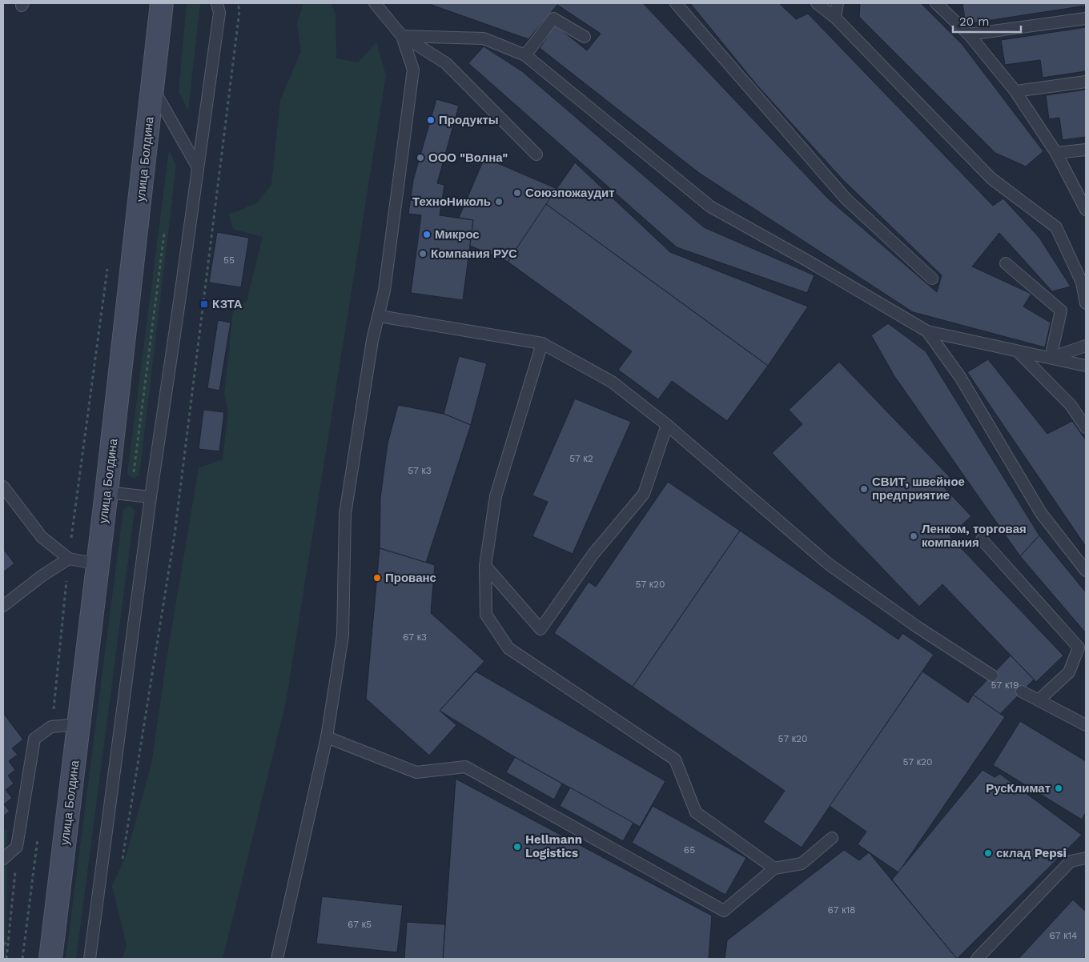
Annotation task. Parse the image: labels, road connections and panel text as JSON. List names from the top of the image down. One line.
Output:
{"streets":{"main road":["улица Болдина"]},"places":{"other":["Продукты","ООО \"Волна\"","Союзпожаудит","ТехноНиколь","Микрос","Компания РУС","СВИТ, швейное предприятие","Ленком, торговая компания","Прованс","РусКлимат","Hellmann Logistics","склад Pepsi"],"transit":["КЗТА"]},"house_numbers":["55","57 к2","57 к3","57 к20","67 к3","57 к19","57 к20","57 к20","65","67 к18","67 к5","67 к14"],"scale_bar":"20 m"}
